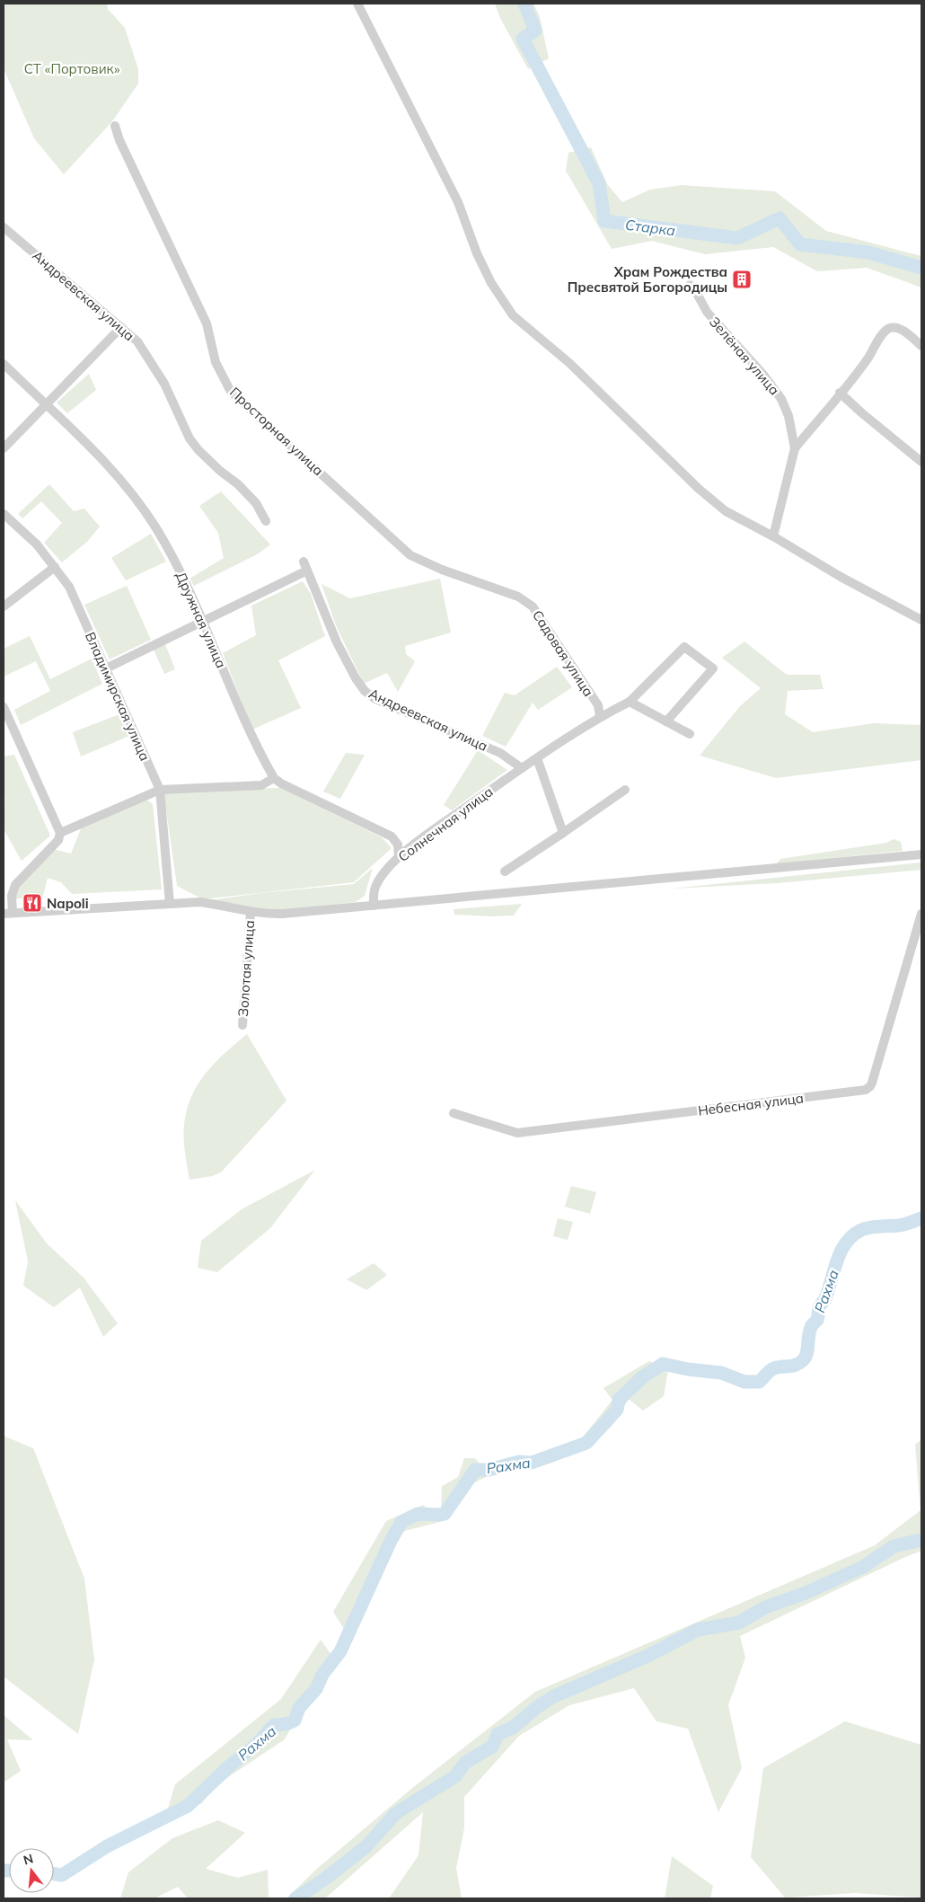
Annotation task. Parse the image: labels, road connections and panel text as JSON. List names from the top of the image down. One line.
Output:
{"streets":{"street":["Андреевская улица","Зелёная улица","Просторная улица","Дружная улица","Садовая улица","Владимирская улица","Солнечная улица","Золотая улица","Небесная улица"]},"crossings":[["Андреевская улица","Дружная улица"],["Андреевская улица","Солнечная улица"],["Просторная улица","Садовая улица"],["Садовая улица","Солнечная улица"]],"water":["Старка","Рахма"],"parks":["СТ «Портовик»"],"places":{"building":["Храм Рождества Пресвятой Богородицы"],"restaurant":["Napoli"]},"north":"top"}
